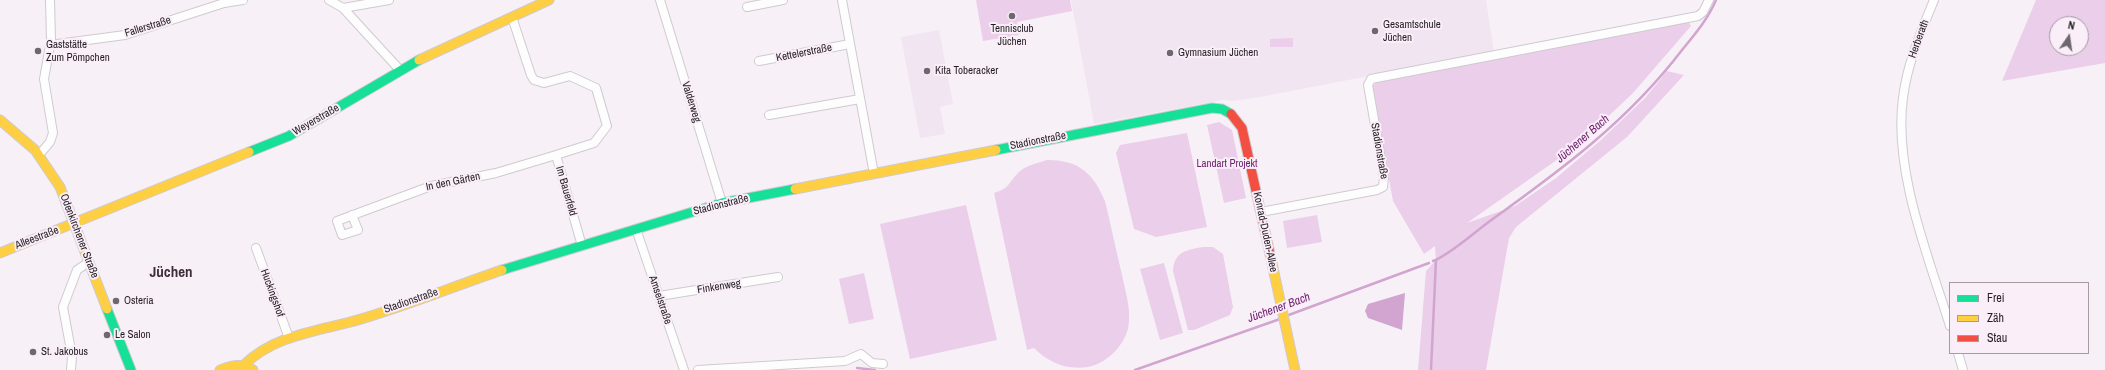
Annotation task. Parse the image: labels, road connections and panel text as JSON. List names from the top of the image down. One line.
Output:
{"streets":{"street":["Fallerstraße","Herberath","Kettelerstraße","Valderweg","Weyerstraße","Stadionstraße","In den Gärten","Im Bauerfeld","Konrad-Duden-Allee","Odenkirchener Straße","Alleestraße","Finkenweg","Huckingshof","Amselstraße"]},"crossings":[["Valderweg","Stadionstraße"],["Weyerstraße","Im Bauerfeld"],["Weyerstraße","Odenkirchener Straße"],["Weyerstraße","Alleestraße"],["Stadionstraße","Im Bauerfeld"],["Stadionstraße","Konrad-Duden-Allee"],["Stadionstraße","Huckingshof"],["Stadionstraße","Amselstraße"],["In den Gärten","Im Bauerfeld"],["Odenkirchener Straße","Alleestraße"],["Finkenweg","Amselstraße"]],"districts":["Jüchen"],"water":["Jüchener Bach"],"parks":["Landart Projekt"],"places":["Tennisclub Jüchen","Gesamtschule Jüchen","Gaststätte Zum Pömpchen","Gymnasium Jüchen","Kita Toberacker","Osteria","Le Salon","St. Jakobus"],"legend":["Frei","Zäh","Stau"],"north":"top"}
